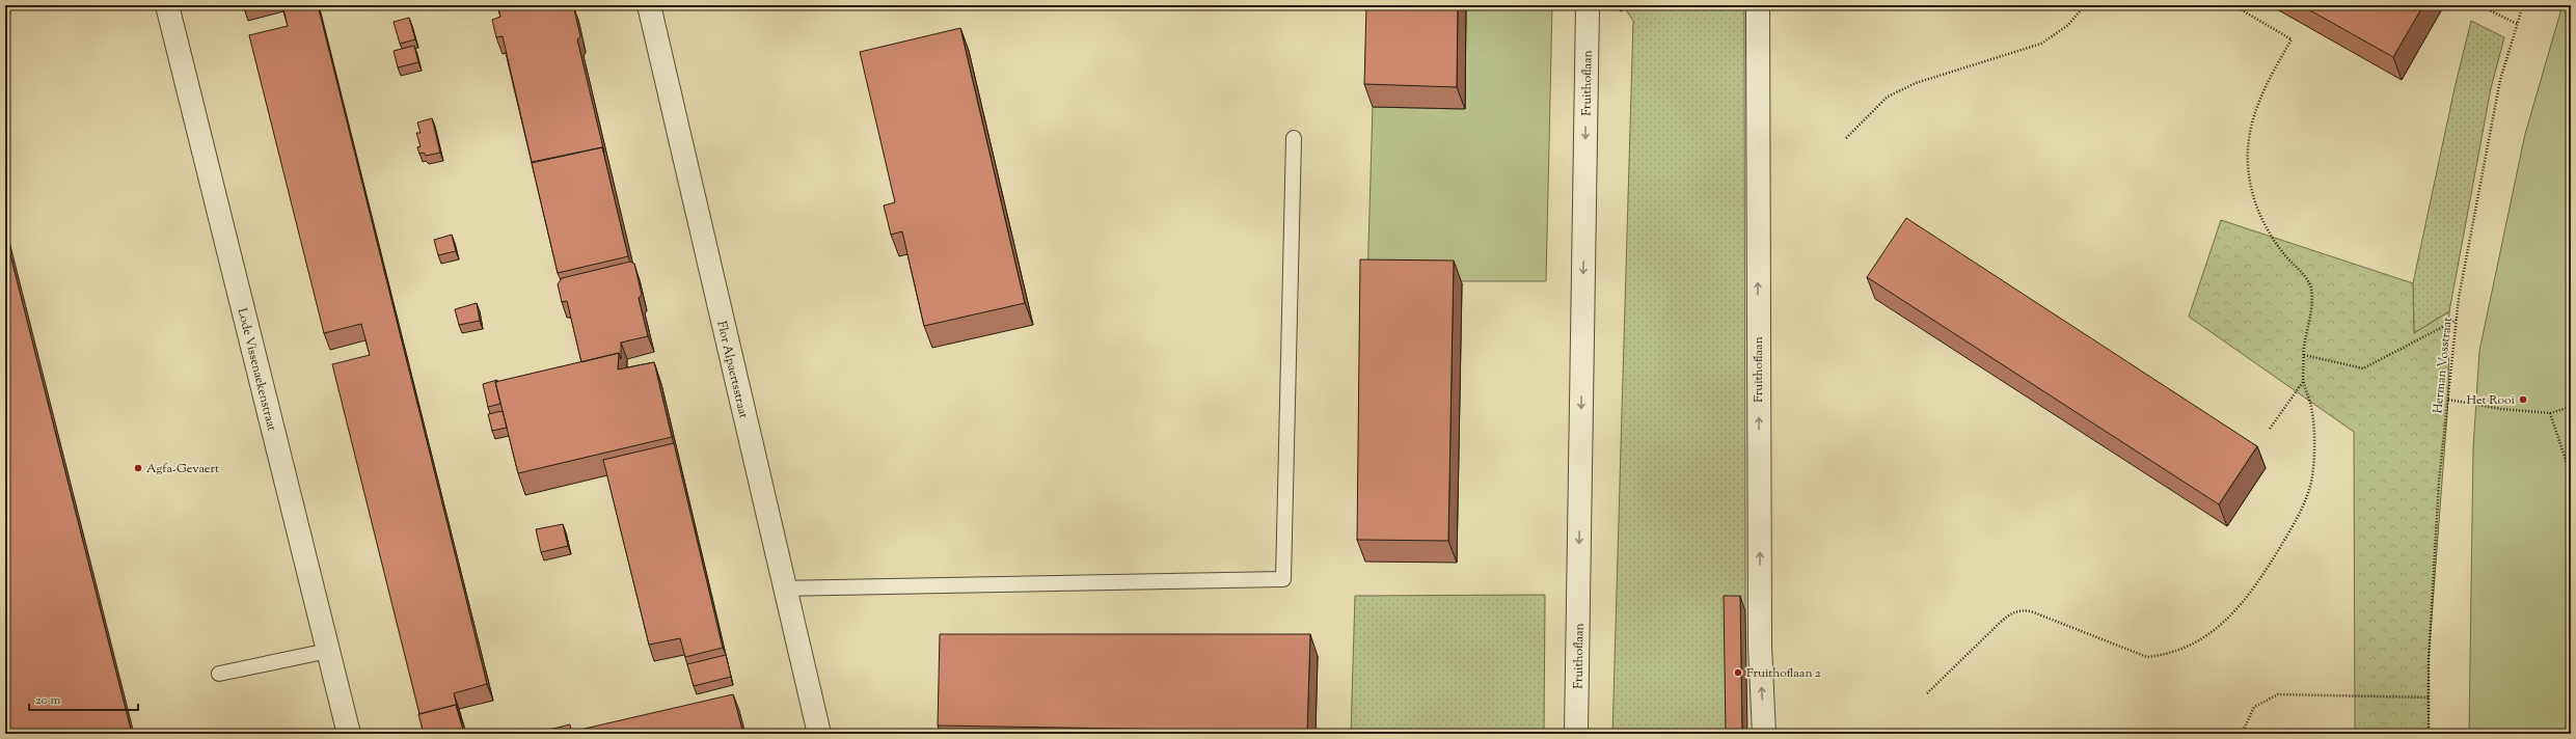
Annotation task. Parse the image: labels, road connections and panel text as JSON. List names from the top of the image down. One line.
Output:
{"streets":{"street":["Fruithoflaan","Lode Vissenaekenstraat","Flor Alpaertsstraat"],"path":["Herman Vosstraat"]},"places":["Het Rooi","Agfa-Gevaert","Fruithoflaan 2"],"scale_bar":"20 m"}
